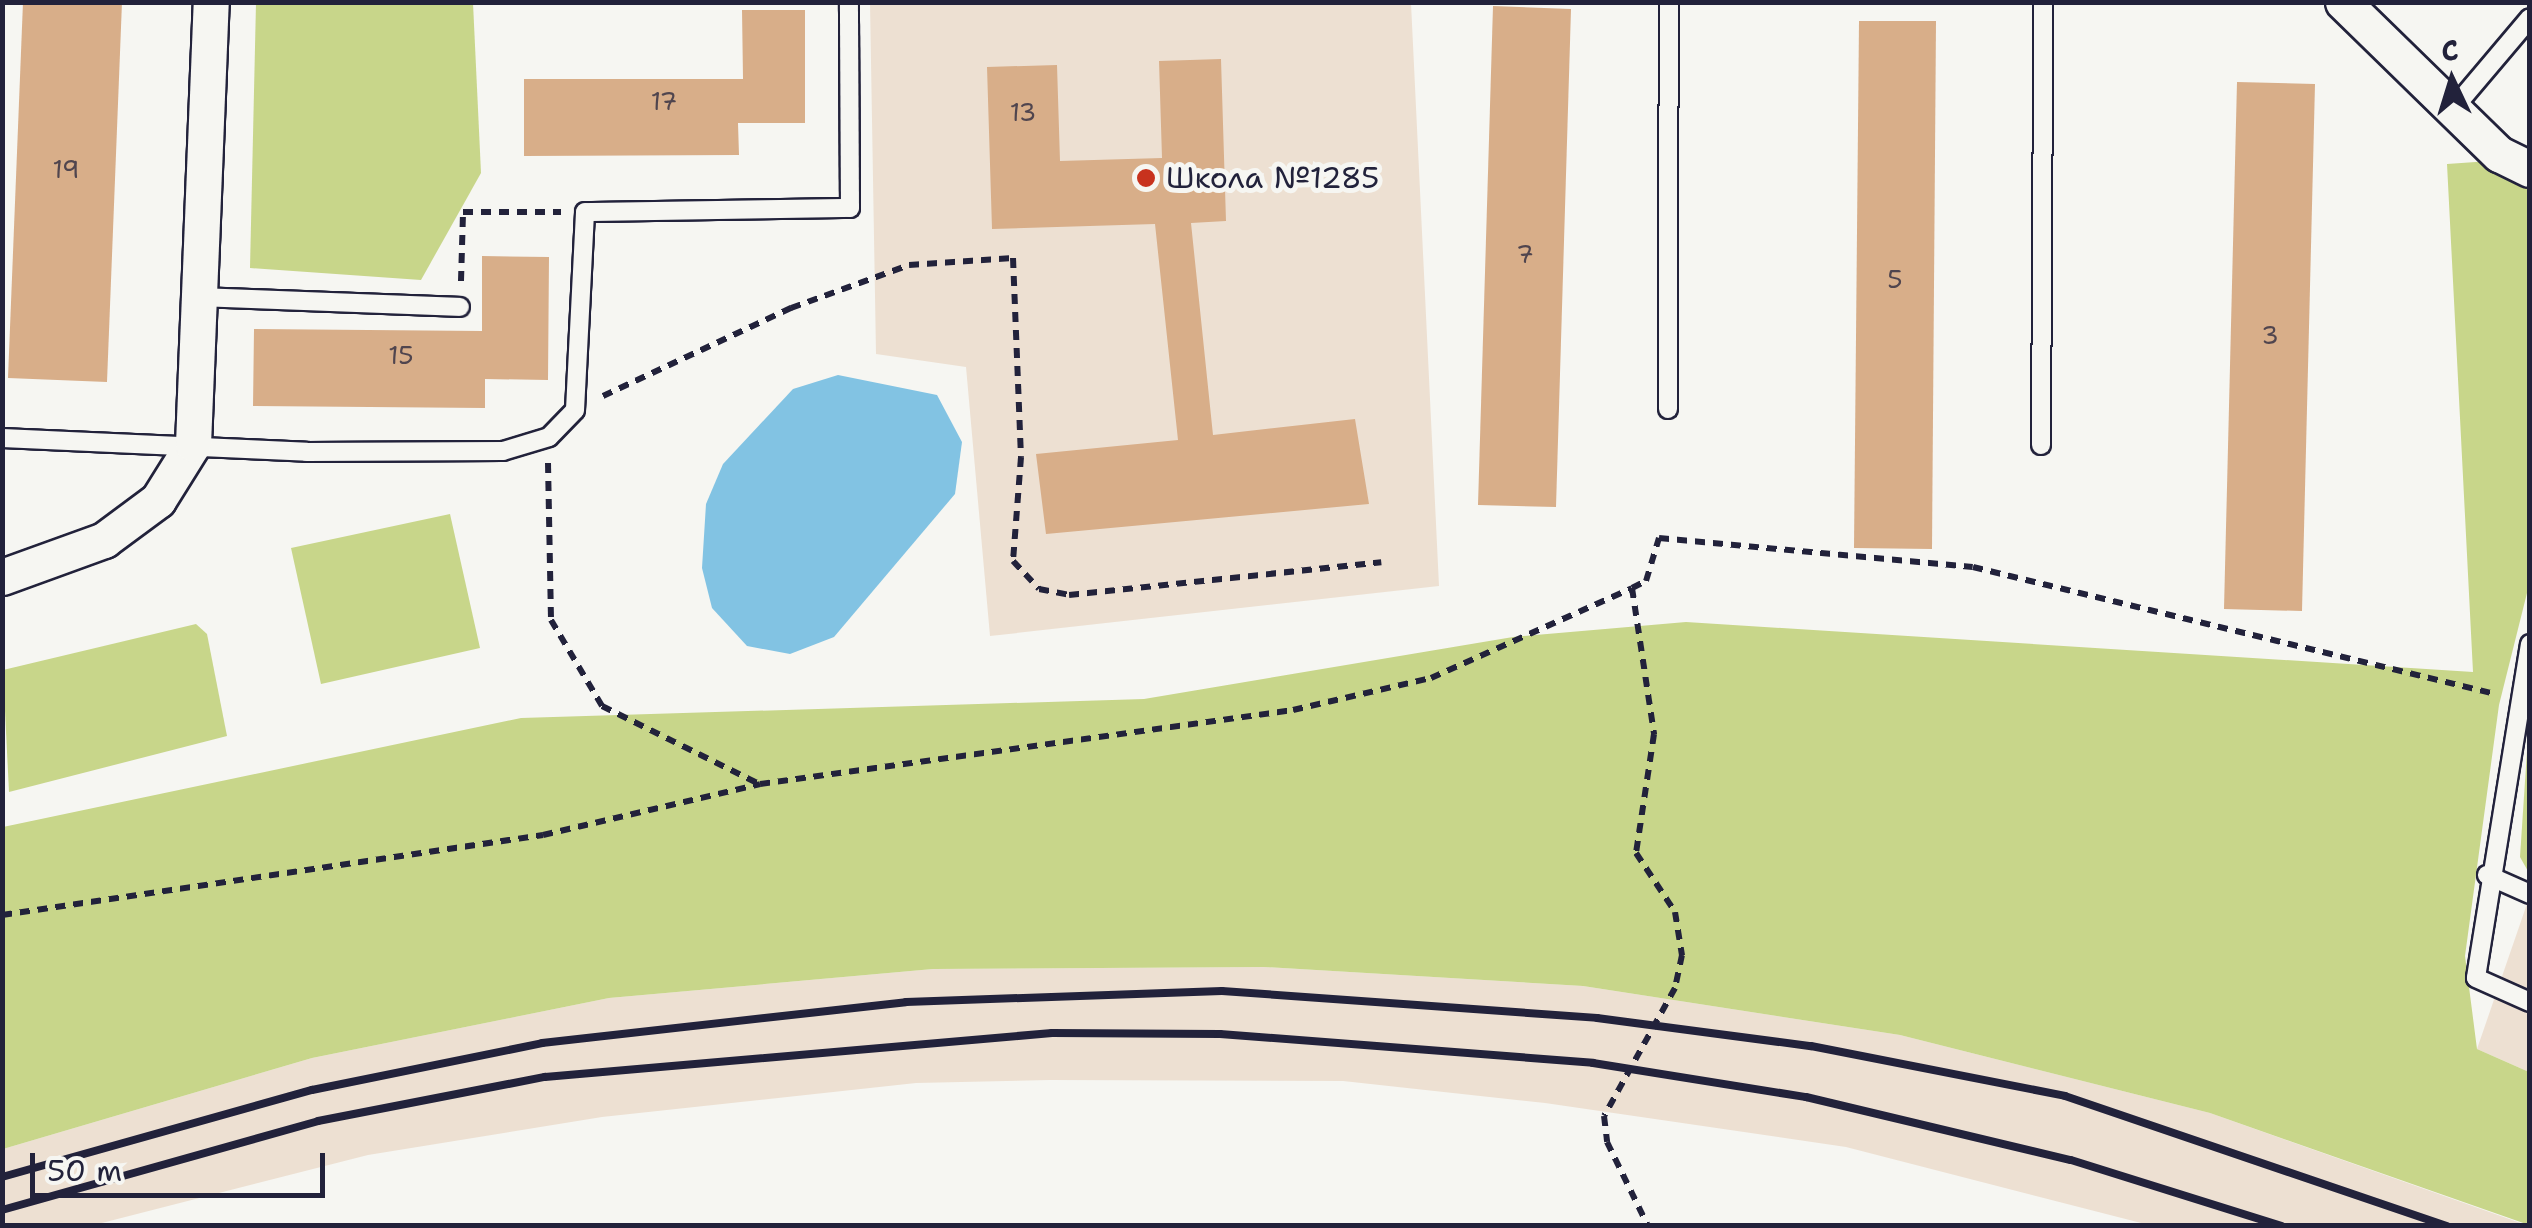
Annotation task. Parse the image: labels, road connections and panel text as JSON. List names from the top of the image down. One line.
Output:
{"places":["Школа №1285"],"house_numbers":["17","13","19","7","5","3","15"],"scale_bar":"50 m","north":"top"}
